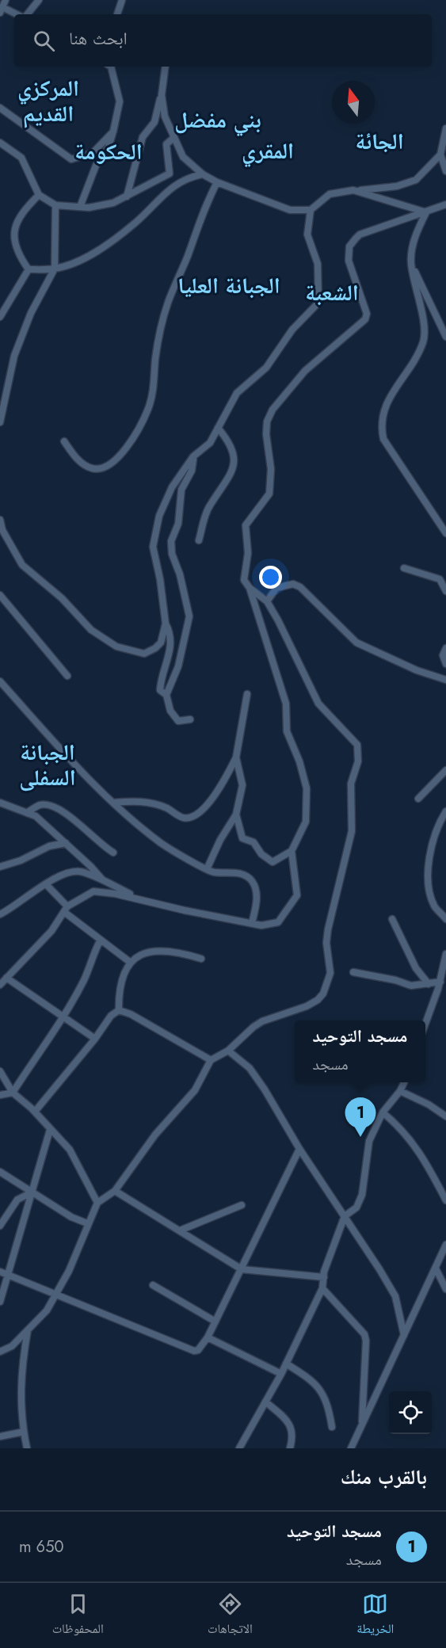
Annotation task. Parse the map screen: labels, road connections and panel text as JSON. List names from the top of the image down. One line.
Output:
{"districts":["المركزي القديم","بني مفضل","الجائة","المقري","الحكومة","الجبانة العليا","الشعبة","الجبانة السفلى"],"north":"top","page":{"search":"ابحث هنا","popup":["مسجد التوحيد","مسجد"],"pins":"1","heading":"بالقرب منك","list":[{"mark":"1","name":"مسجد التوحيد","note":"مسجد","value":"650 m"}],"nav":["الخريطة","الاتجاهات","المحفوظات"]}}
